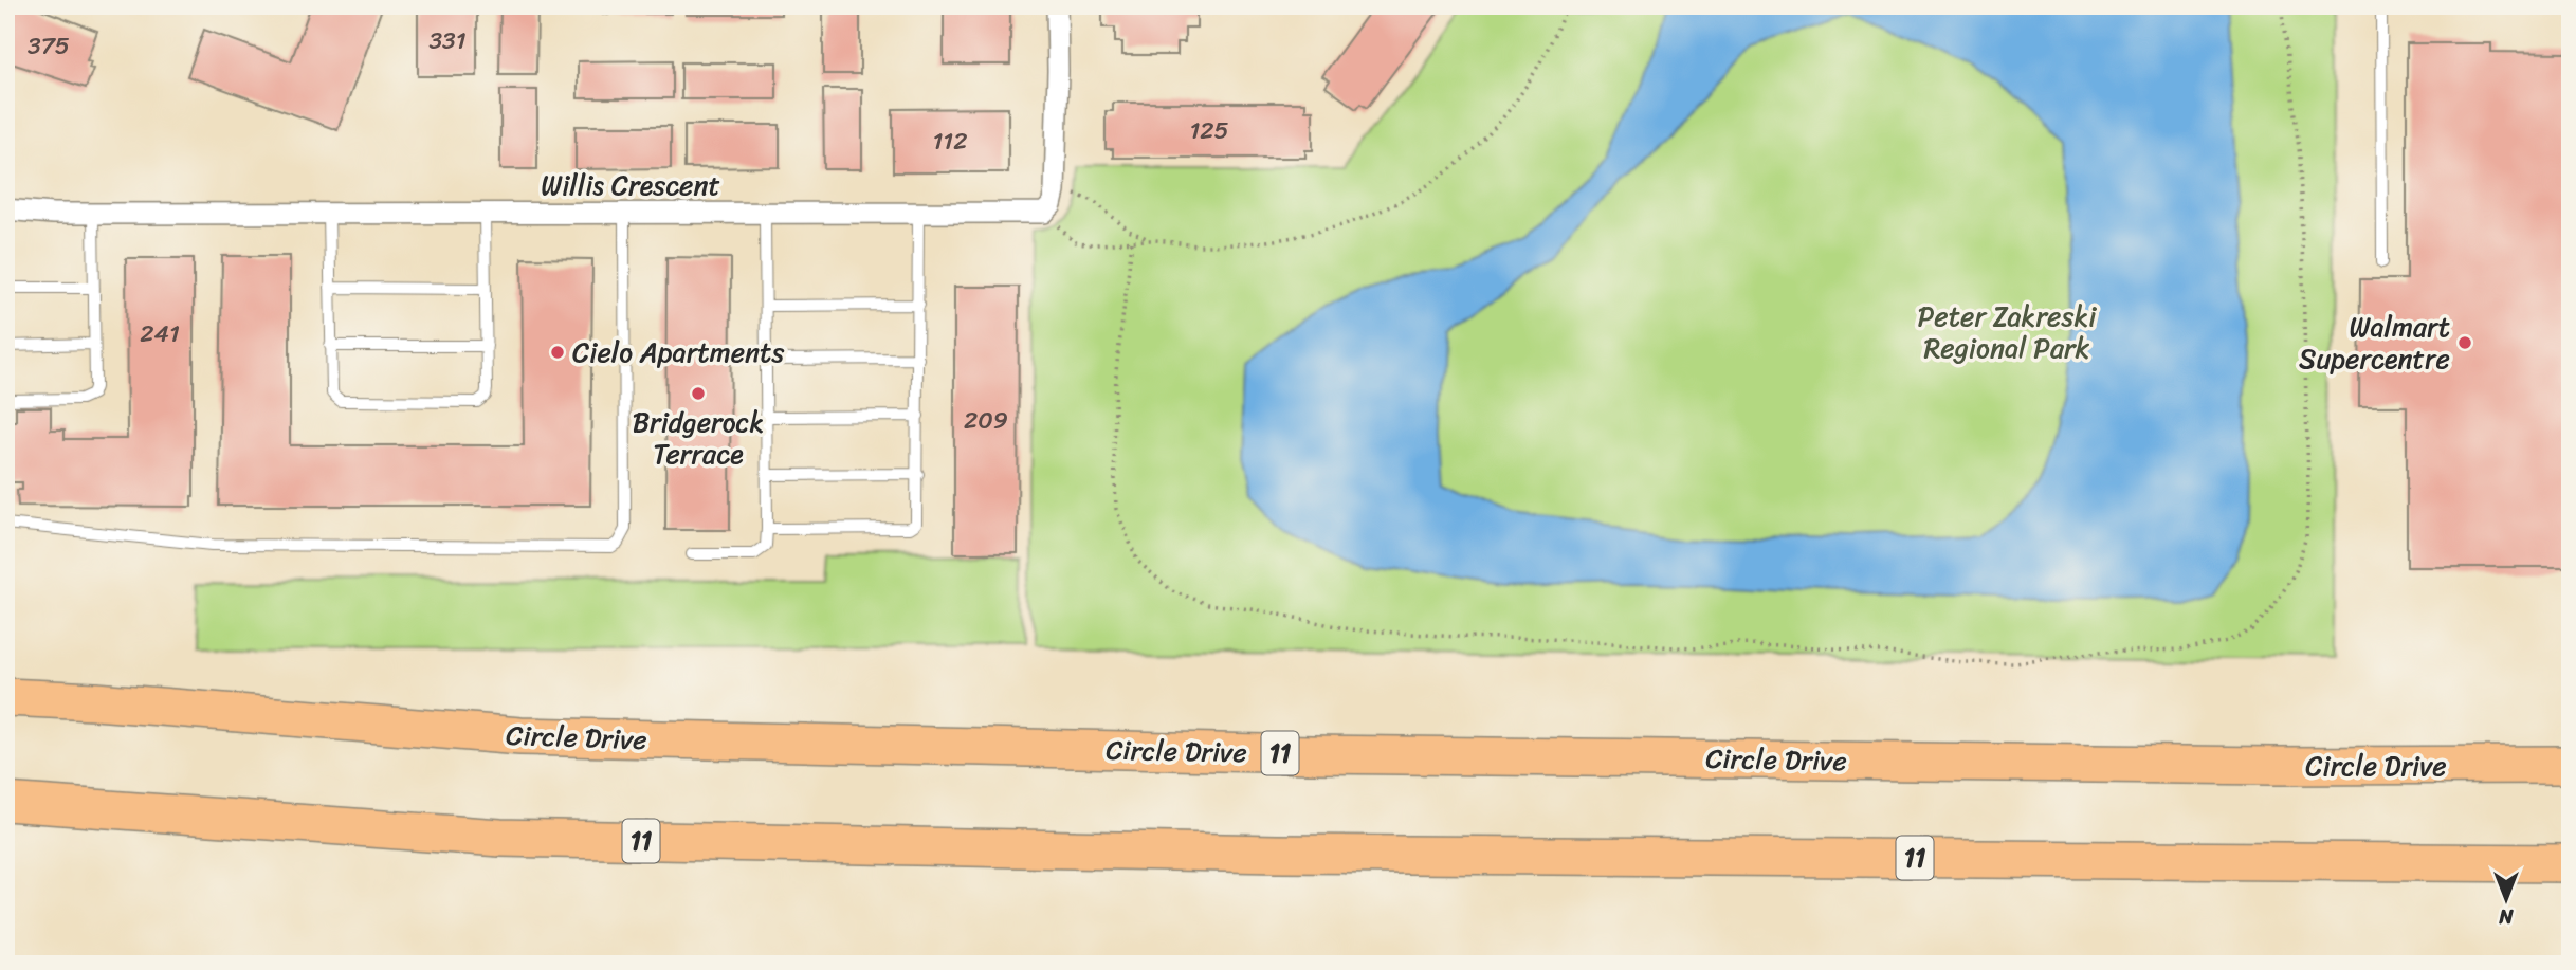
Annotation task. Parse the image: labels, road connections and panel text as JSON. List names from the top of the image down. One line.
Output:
{"streets":{"highway":["Circle Drive","11"],"street":["Willis Crescent"]},"parks":["Peter Zakreski Regional Park"],"places":["Walmart Supercentre","Cielo Apartments","Bridgerock Terrace"],"house_numbers":["331","375","125","112","241","209"],"north":"bottom"}
